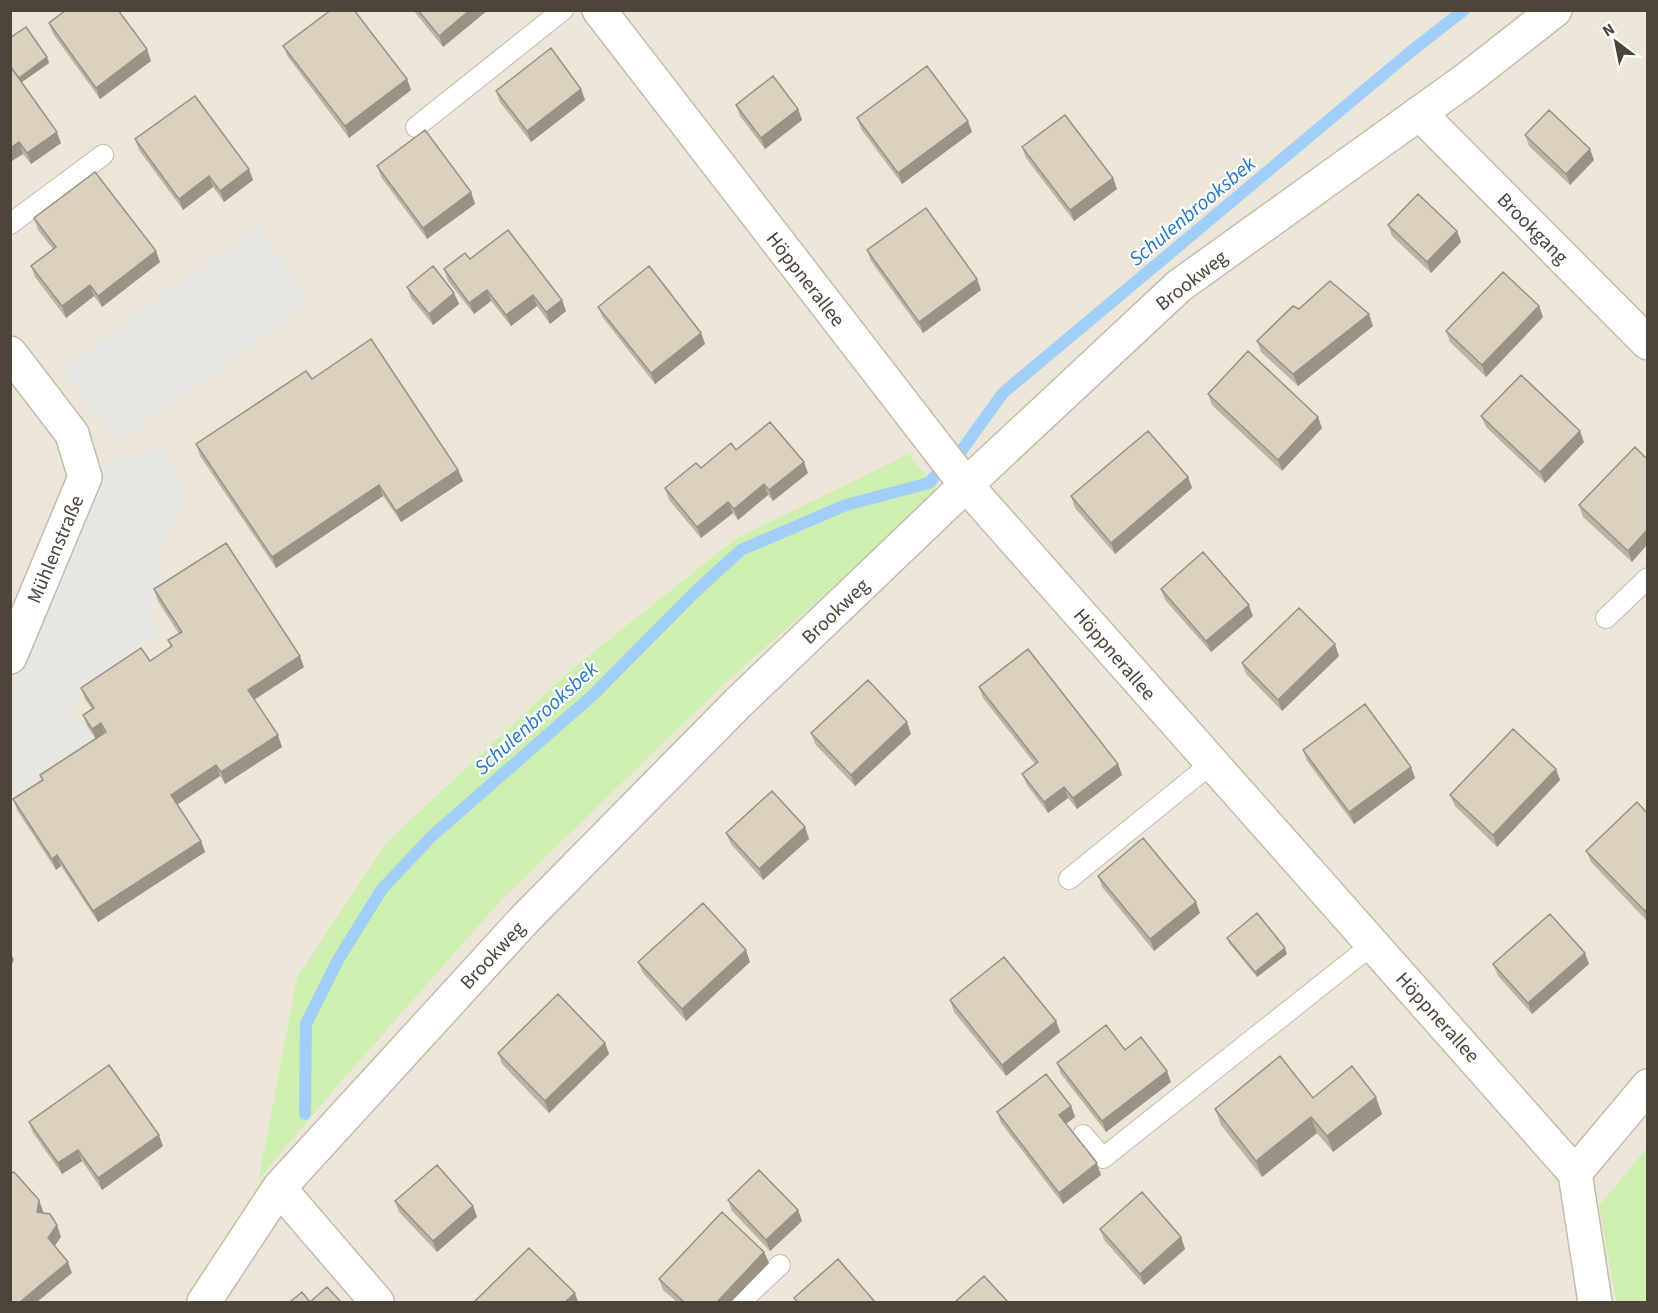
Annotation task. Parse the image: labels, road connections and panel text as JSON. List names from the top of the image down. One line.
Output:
{"streets":{"street":["Brookgang","Höppnerallee","Brookweg","Mühlenstraße"]},"crossings":[["Brookgang","Brookweg"],["Höppnerallee","Brookweg"]],"water":["Schulenbrooksbek"],"north":"top left"}
